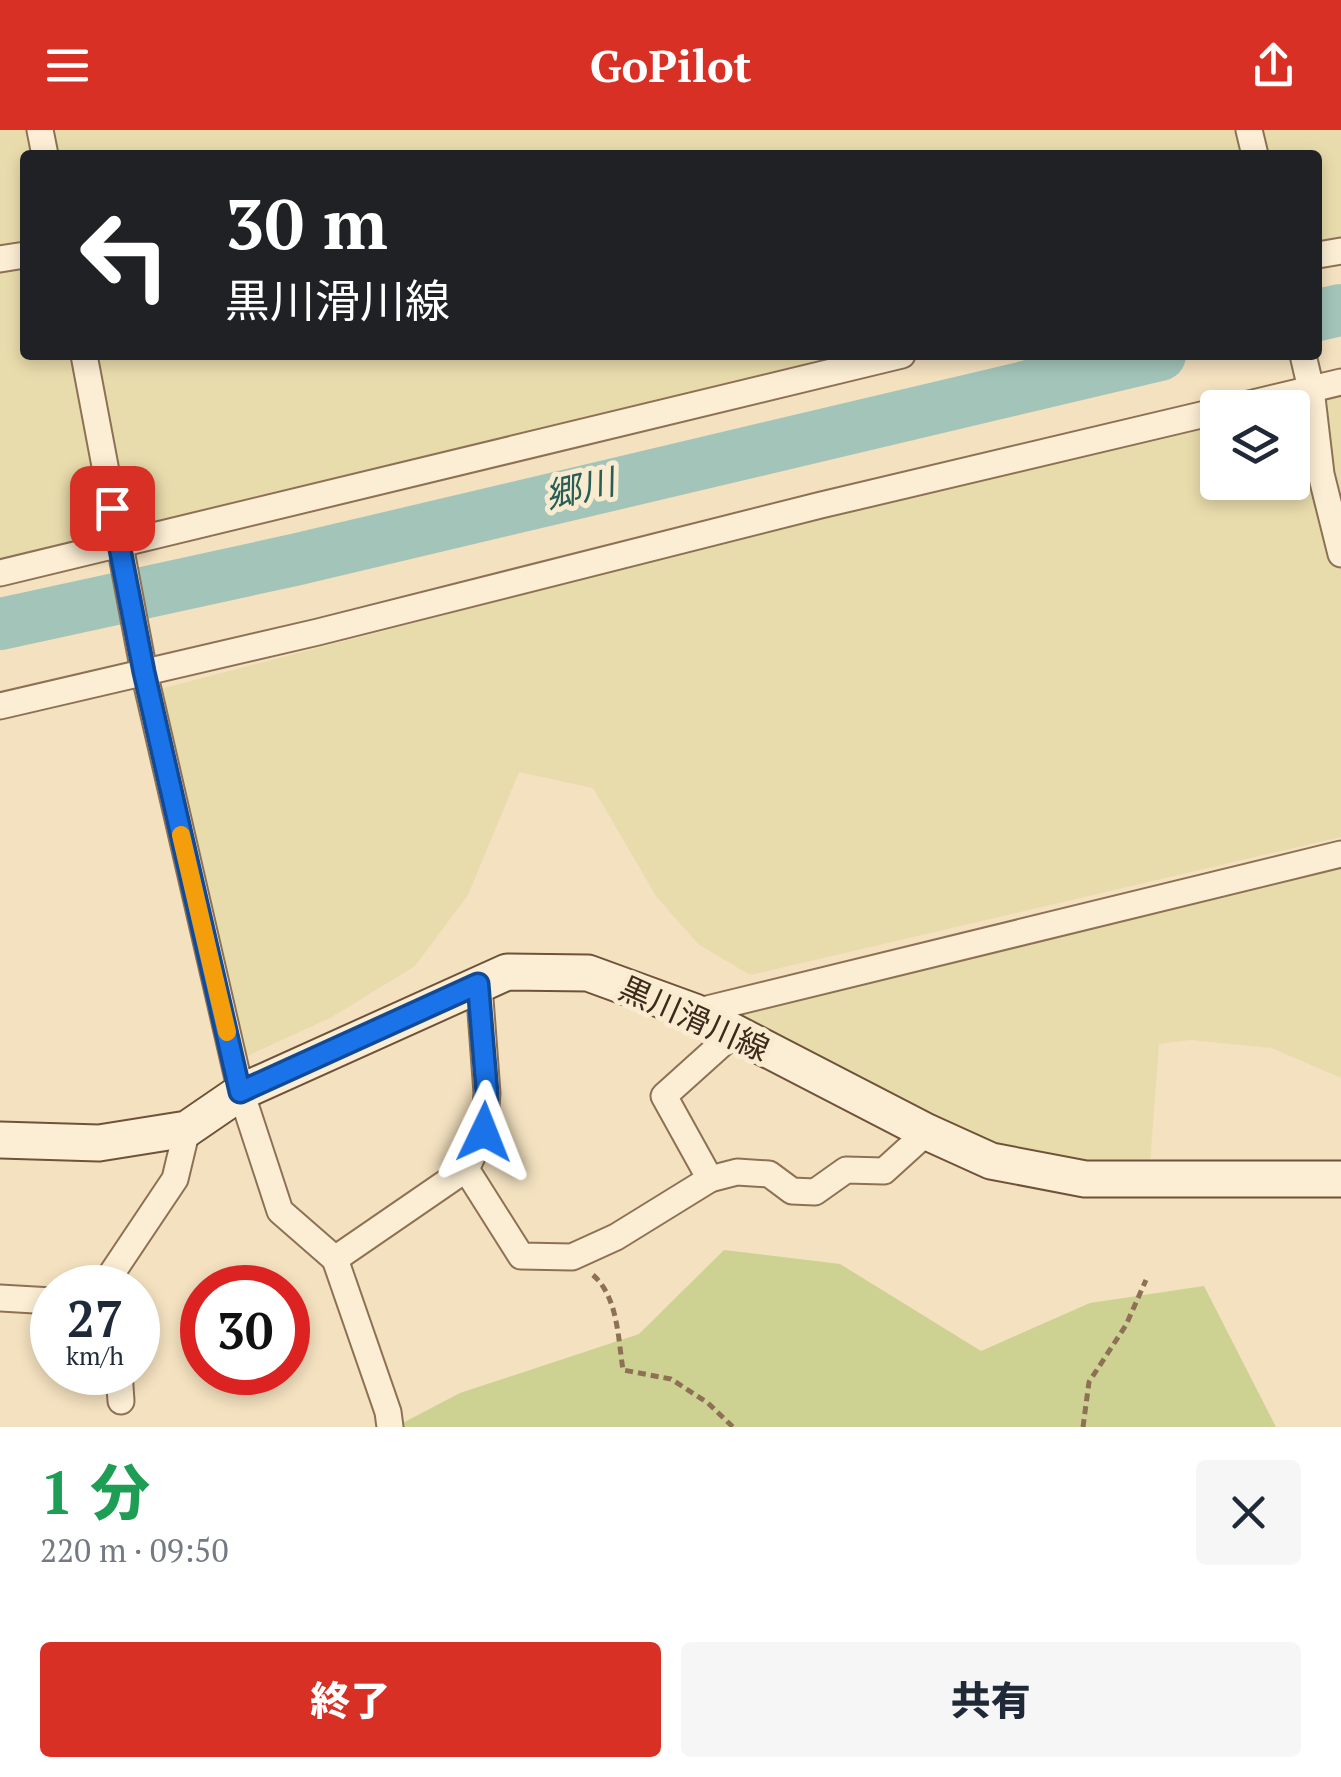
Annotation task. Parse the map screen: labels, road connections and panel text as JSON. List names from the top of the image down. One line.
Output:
{"streets":{"main road":["黒川滑川線"]},"water":["郷川"],"page":{"header":"GoPilot","turn":["30 m","黒川滑川線"],"speed":"27 km/h","limit":"30","heading":["1 分","220 m · 09:50"],"buttons":["終了","共有"]}}
